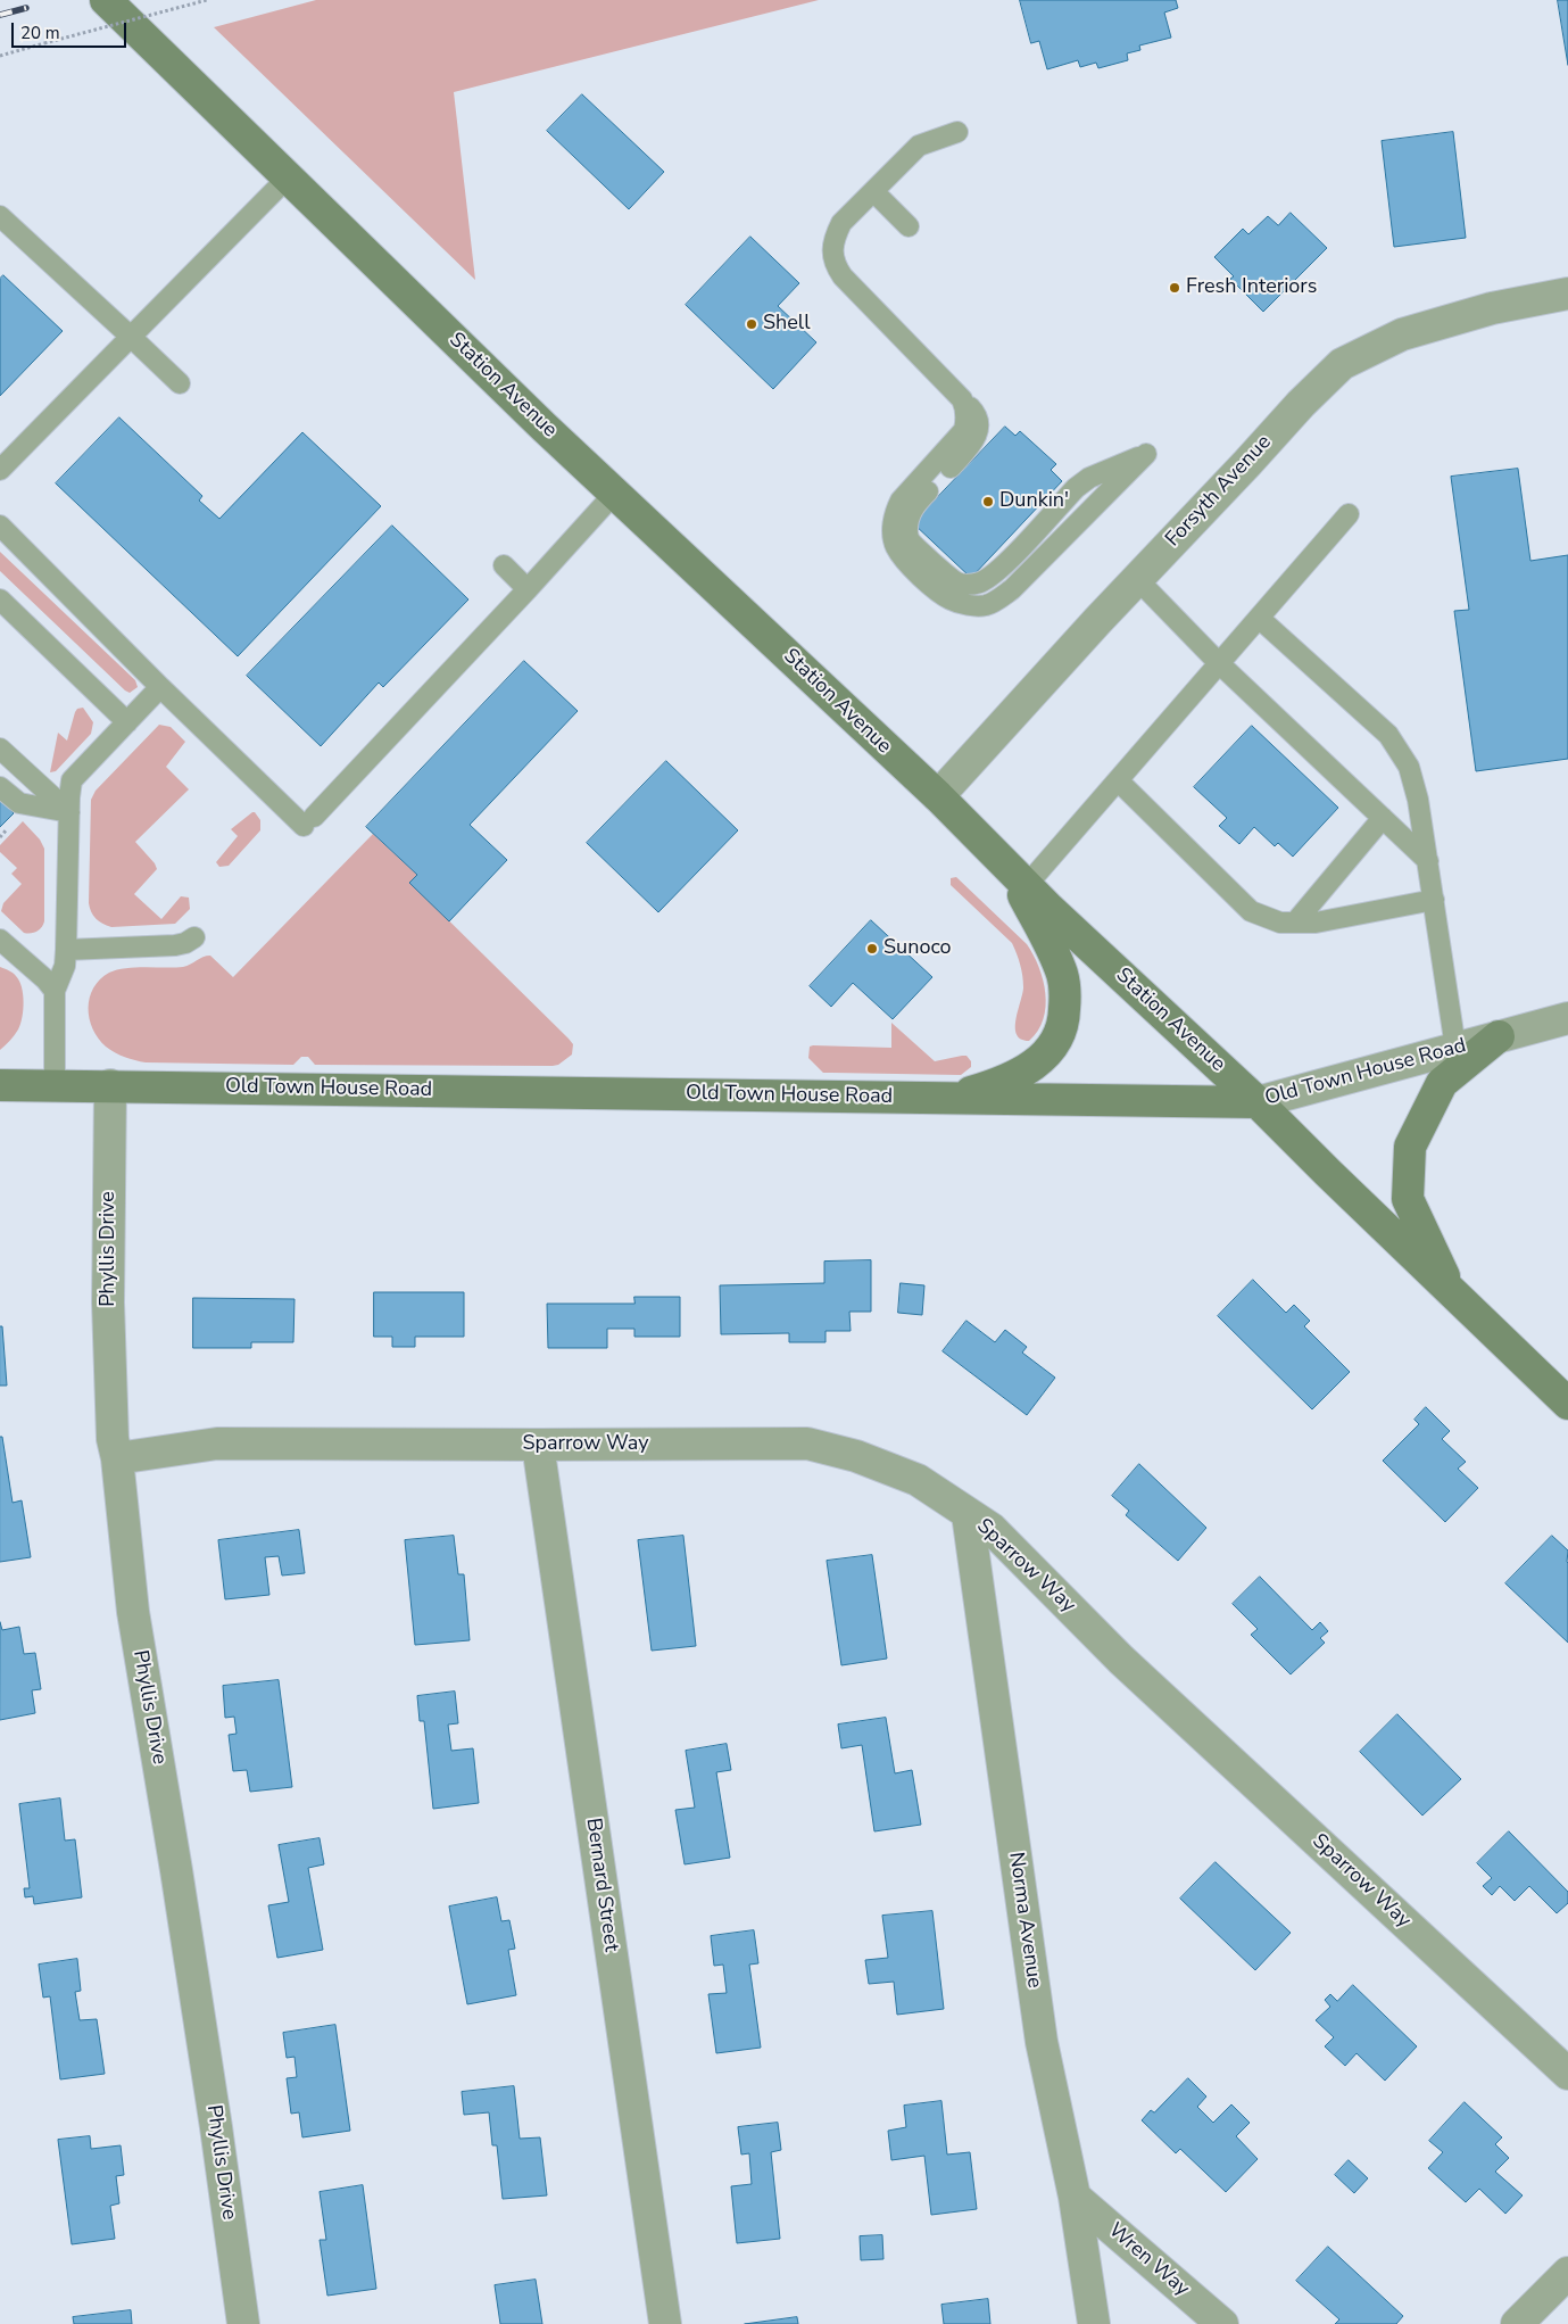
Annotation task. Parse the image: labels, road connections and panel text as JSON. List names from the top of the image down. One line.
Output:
{"streets":{"main road":["Station Avenue","Old Town House Road"],"street":["Forsyth Avenue","Phyllis Drive","Sparrow Way","Bernard Street","Norma Avenue","Wren Way"]},"crossings":[["Station Avenue","Forsyth Avenue"],["Station Avenue","Old Town House Road"],["Old Town House Road","Phyllis Drive"],["Phyllis Drive","Sparrow Way"],["Sparrow Way","Bernard Street"],["Sparrow Way","Norma Avenue"],["Norma Avenue","Wren Way"]],"places":["Fresh Interiors","Shell","Dunkin'","Sunoco"],"scale_bar":"20 m"}
